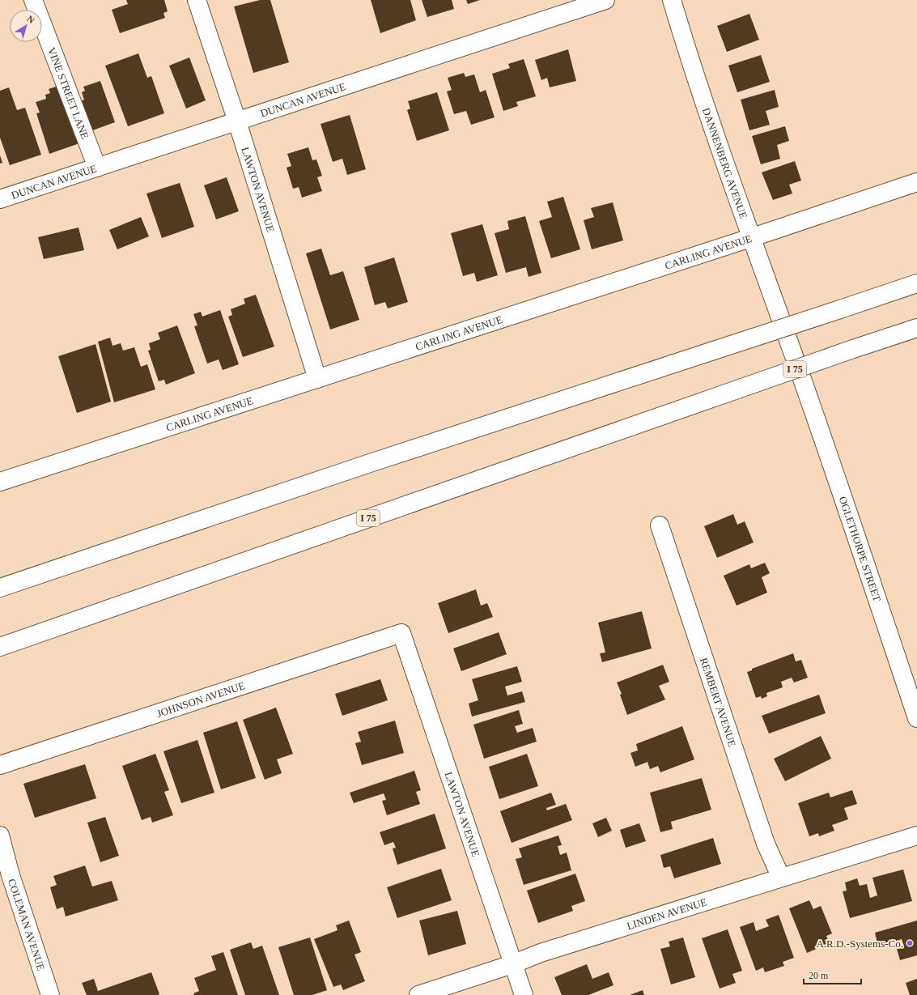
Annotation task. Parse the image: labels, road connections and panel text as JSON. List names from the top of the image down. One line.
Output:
{"streets":{"main road":["VINE STREET LANE","DUNCAN AVENUE","DANNENBERG AVENUE","LAWTON AVENUE","CARLING AVENUE","I 75","OGLETHORPE STREET","JOHNSON AVENUE","REMBERT AVENUE","LINDEN AVENUE","COLEMAN AVENUE"]},"crossings":[["VINE STREET LANE","DUNCAN AVENUE"],["DUNCAN AVENUE","LAWTON AVENUE"],["DANNENBERG AVENUE","CARLING AVENUE"],["DANNENBERG AVENUE","OGLETHORPE STREET"],["LAWTON AVENUE","CARLING AVENUE"],["LAWTON AVENUE","JOHNSON AVENUE"],["LAWTON AVENUE","LINDEN AVENUE"],["REMBERT AVENUE","LINDEN AVENUE"]],"places":["A.R.D.-Systems-Co."],"scale_bar":"20 m","north":"top right"}
